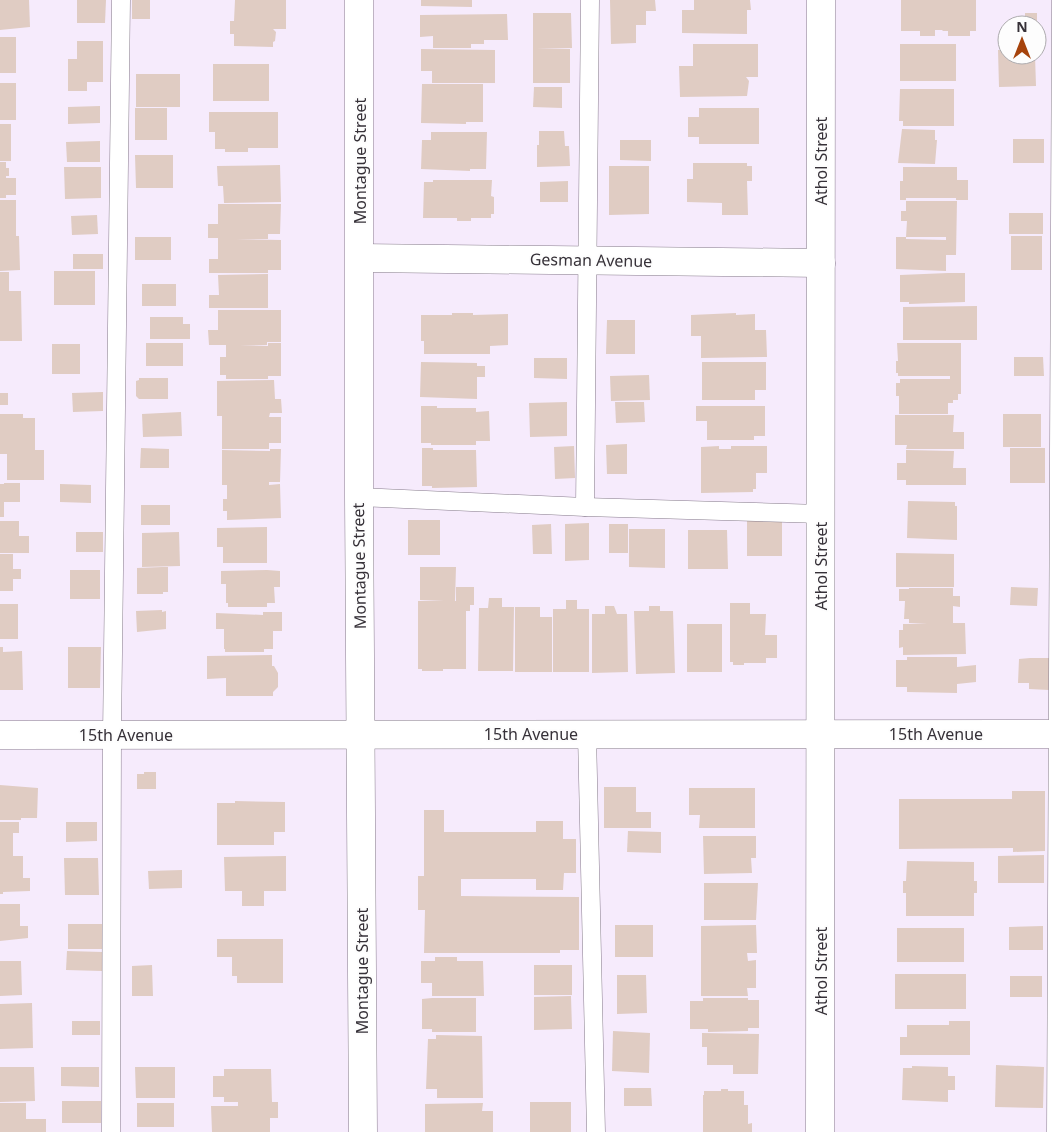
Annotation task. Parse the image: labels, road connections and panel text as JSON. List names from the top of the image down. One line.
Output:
{"streets":{"street":["Montague Street","Athol Street","Gesman Avenue","15th Avenue"]},"crossings":[["Montague Street","Gesman Avenue"],["Montague Street","15th Avenue"],["Athol Street","Gesman Avenue"],["Athol Street","15th Avenue"]],"north":"top"}
